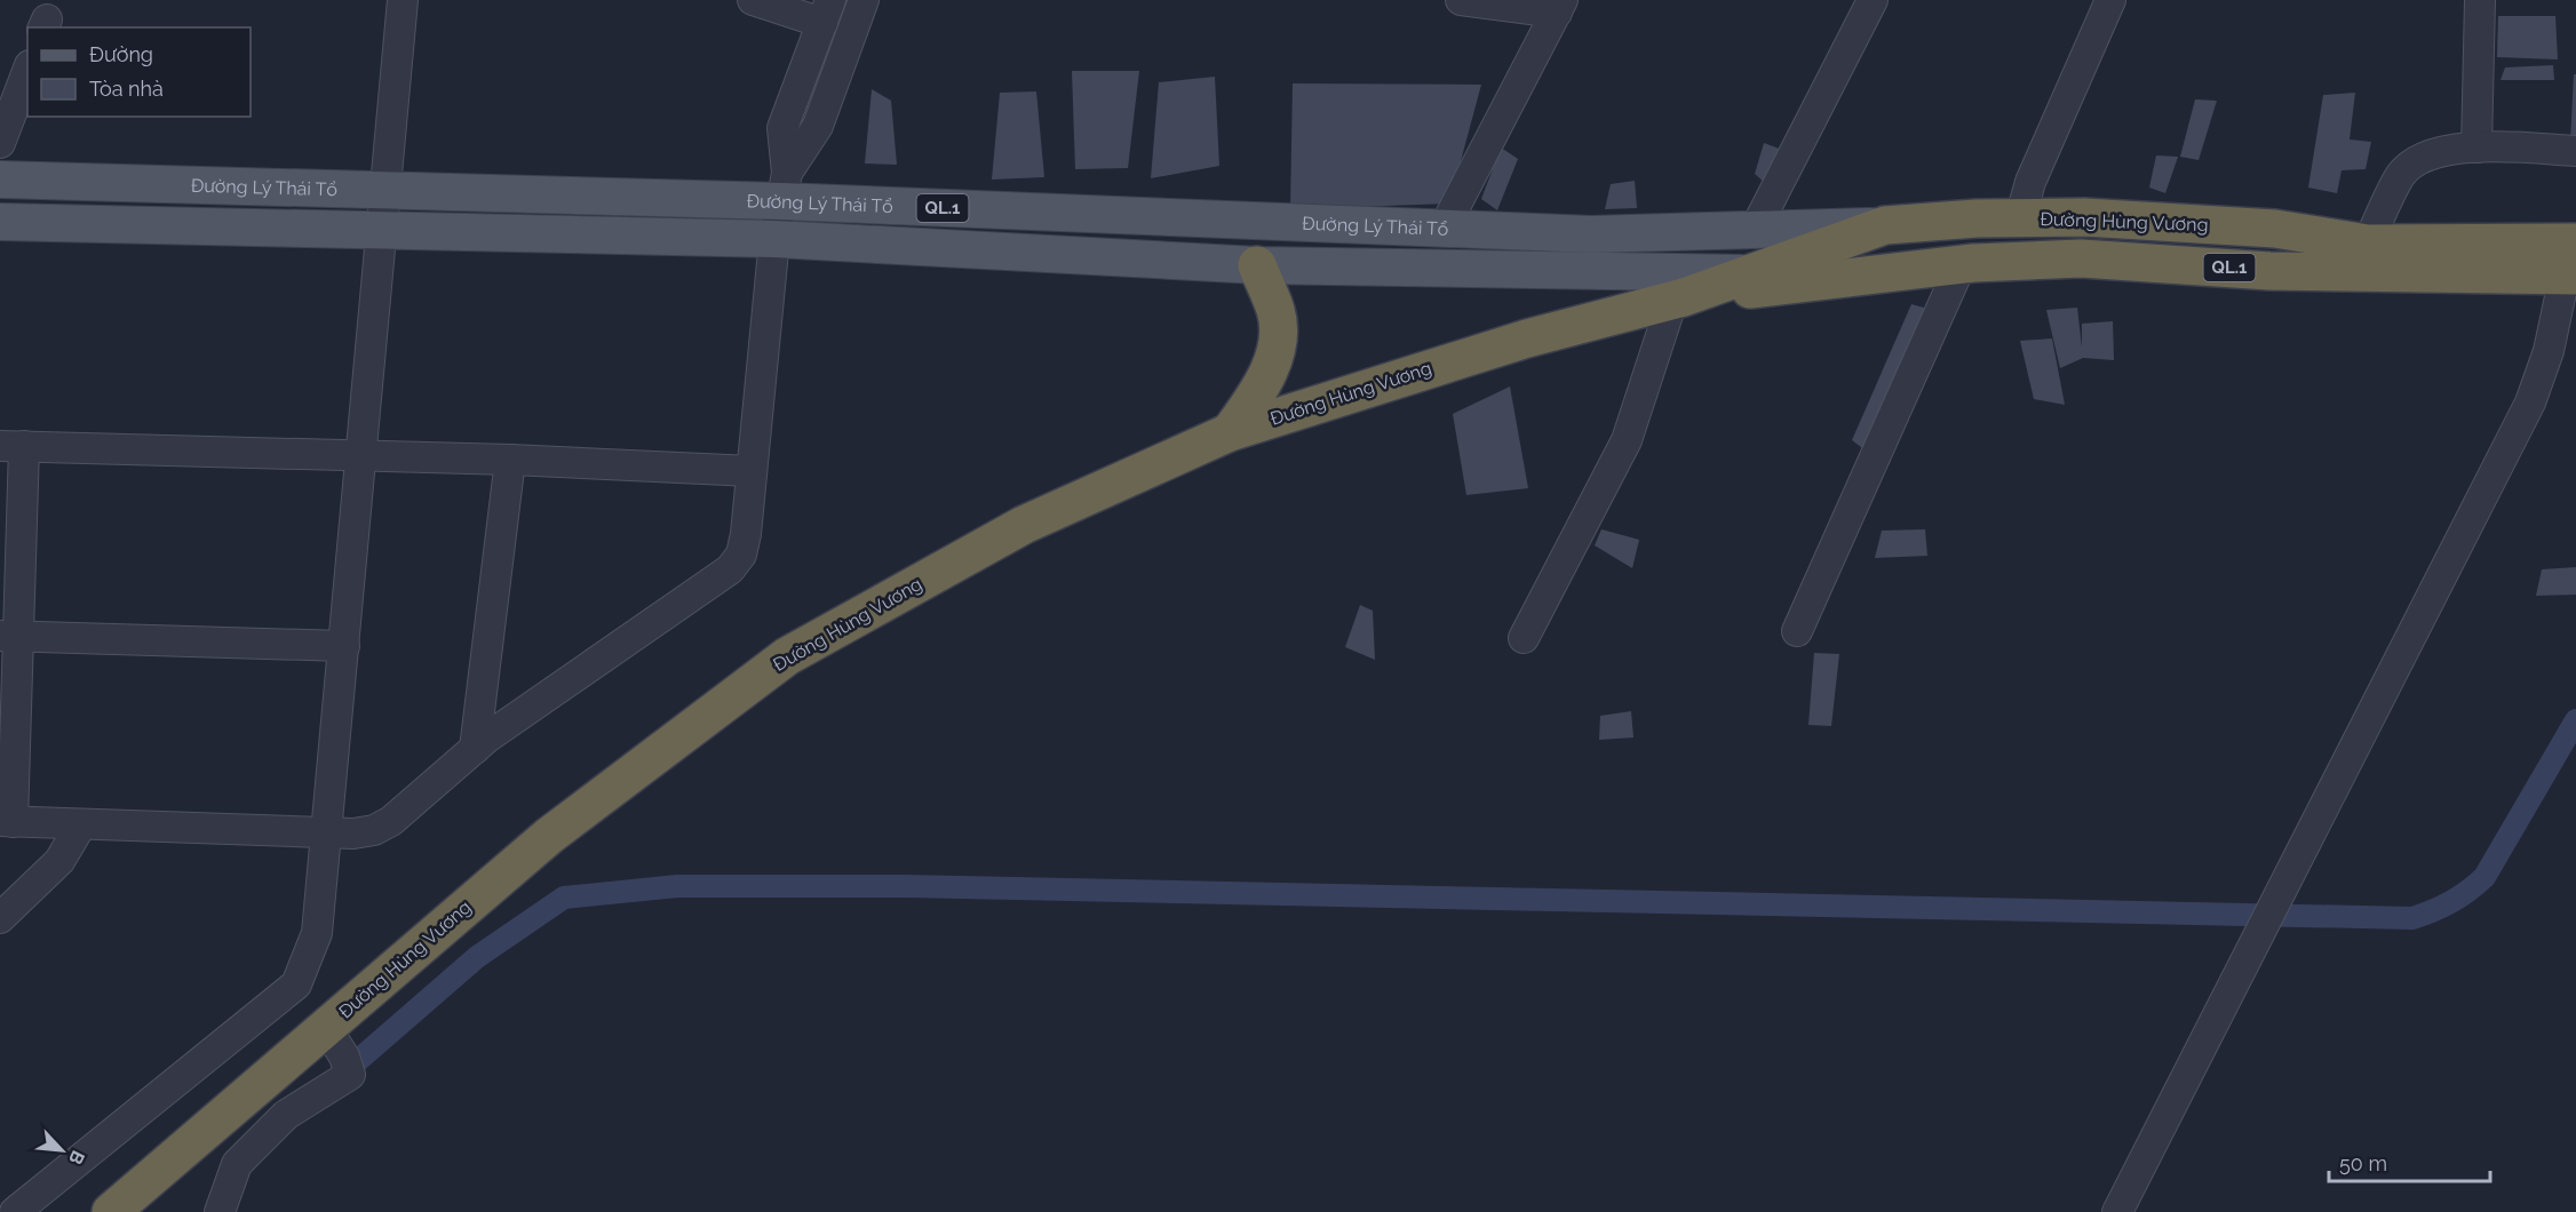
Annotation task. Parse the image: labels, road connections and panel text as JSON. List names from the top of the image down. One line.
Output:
{"streets":{"highway":["QL.1","Đường Hùng Vương"],"main road":["Đường Lý Thái Tổ"]},"crossings":[["Đường Lý Thái Tổ","Đường Hùng Vương"]],"legend":["Đường","Tòa nhà"],"scale_bar":"50 m","north":"bottom right"}
